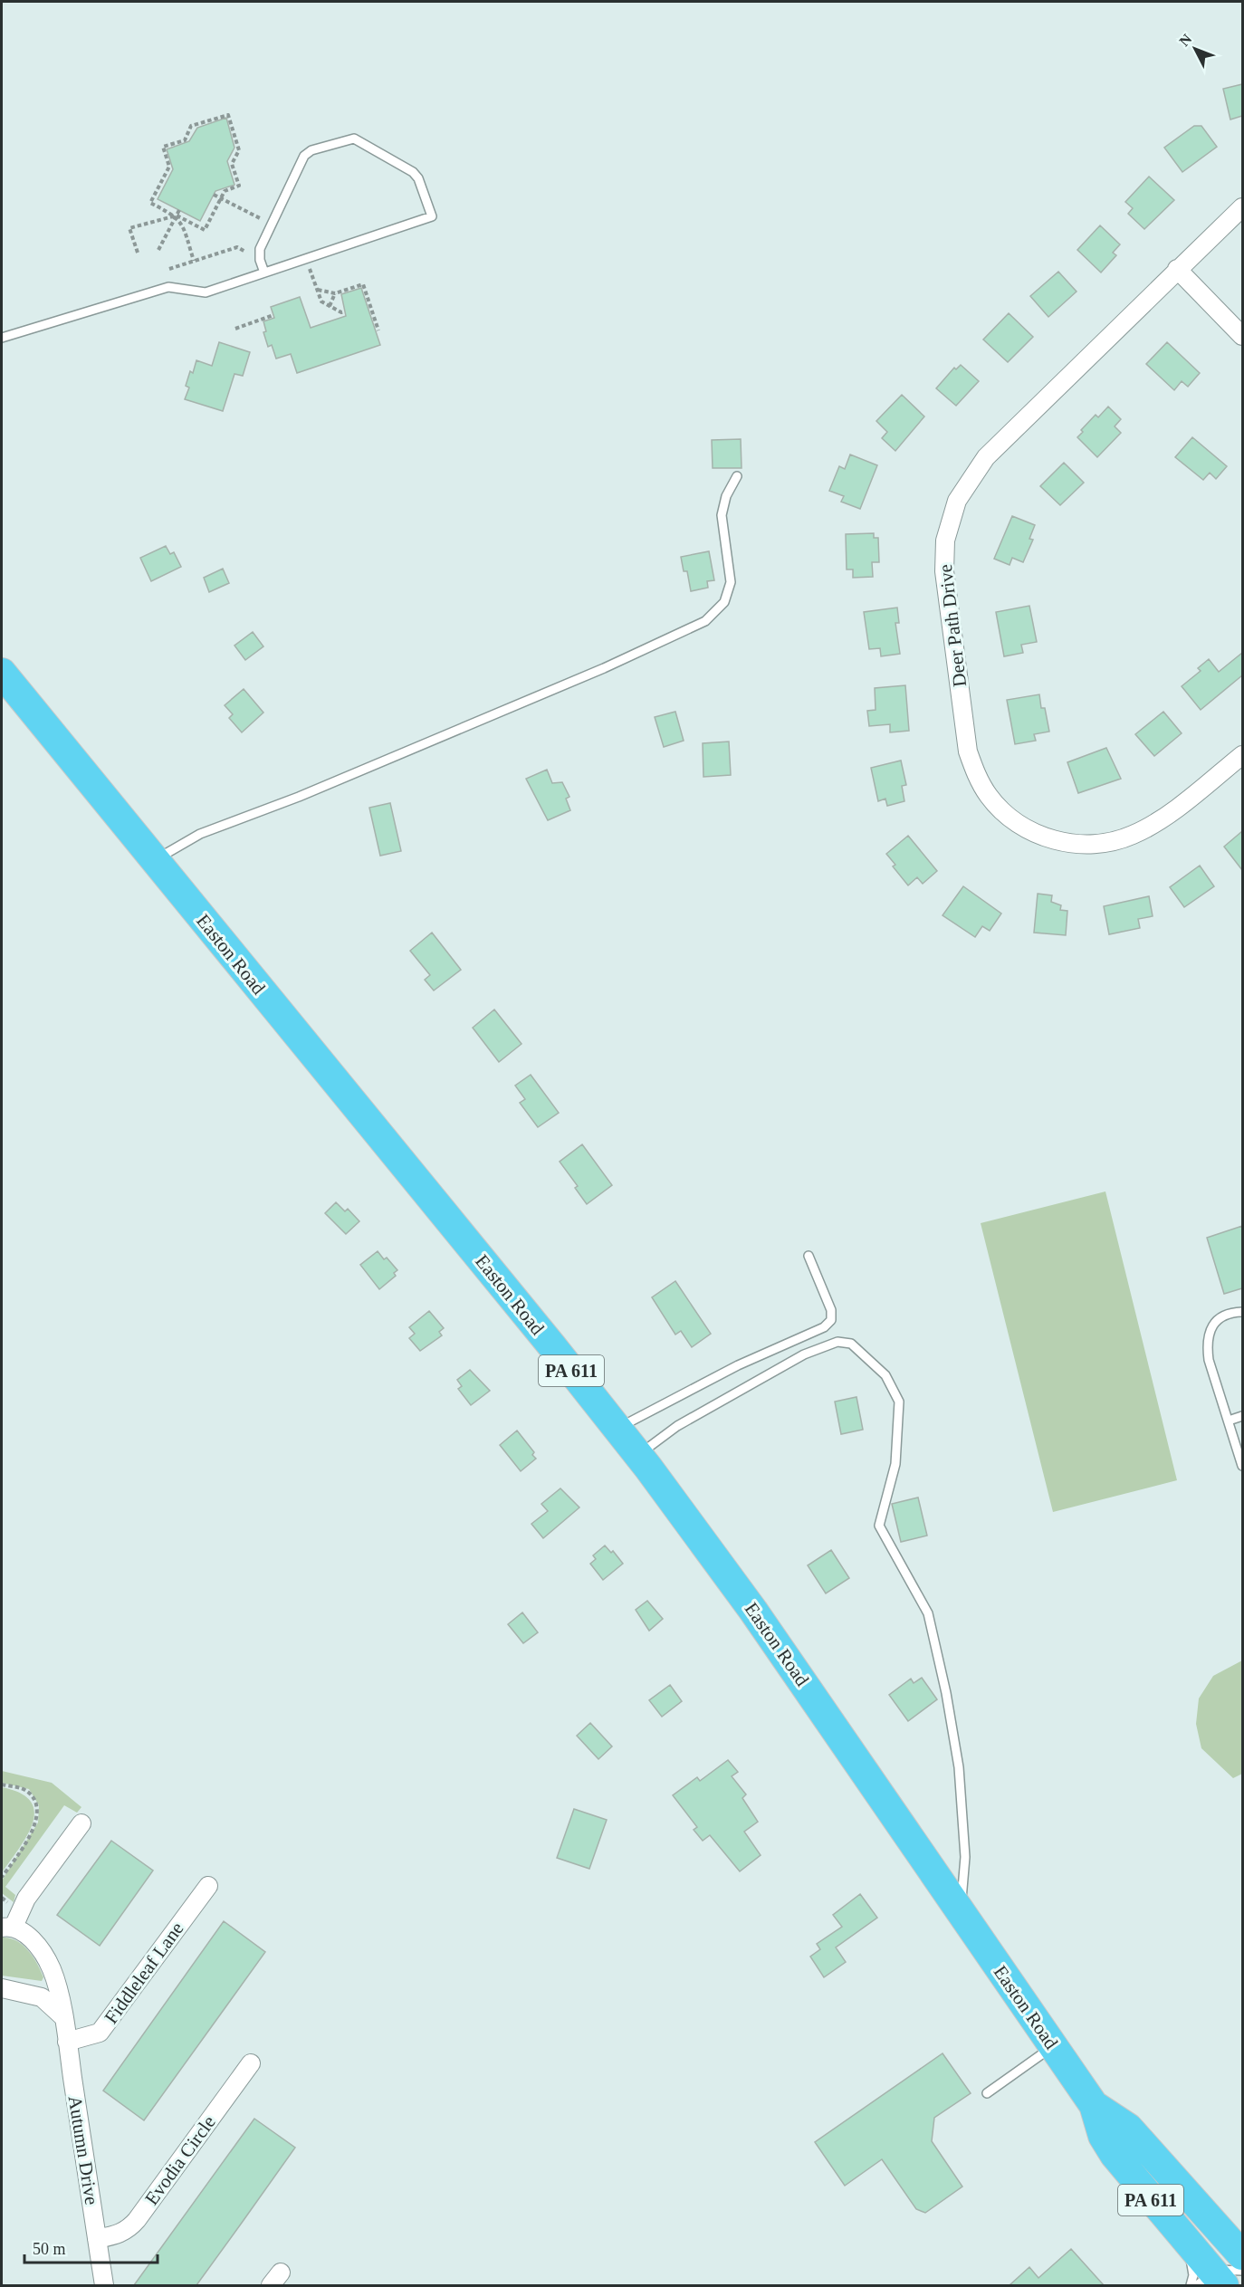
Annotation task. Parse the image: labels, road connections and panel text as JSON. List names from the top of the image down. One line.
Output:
{"streets":{"highway":["Easton Road","PA 611"],"street":["Deer Path Drive","Fiddleleaf Lane","Autumn Drive","Evodia Circle"]},"crossings":[["Fiddleleaf Lane","Autumn Drive"],["Autumn Drive","Evodia Circle"]],"scale_bar":"50 m","north":"top left"}
